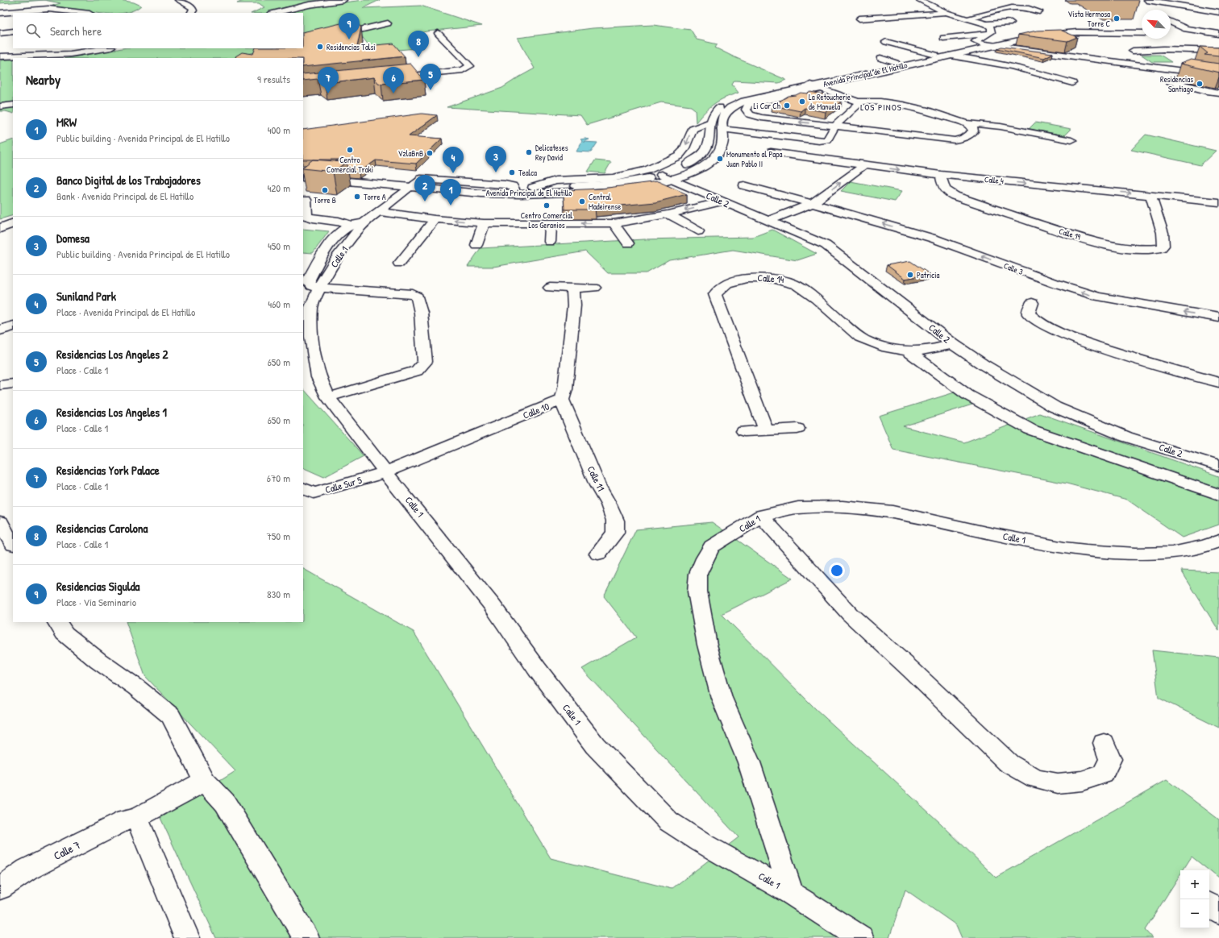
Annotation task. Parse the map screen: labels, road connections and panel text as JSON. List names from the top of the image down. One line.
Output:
{"streets":{"main road":["Avenida Principal de El Hatillo"],"street":["Calle 4","Calle 2","Calle 19","Calle 1","Calle 3","Calle 14","Calle 10","Calle 11","Calle Sur 5","Calle 7"]},"crossings":[["Avenida Principal de El Hatillo","Calle 2"],["Avenida Principal de El Hatillo","Calle 1"],["Calle 4","Calle 19"],["Calle 2","Calle 14"],["Calle 1","Calle 10"],["Calle 1","Calle Sur 5"],["Calle 10","Calle 11"],["Calle 10","Calle Sur 5"]],"districts":["LOS PINOS"],"places":["Vista Hermosa Torre C","Residencias Talsi","Residencias Santiago","La Retoucherie de Manuela","Li Car Ch","Centro Comercial Traki","Delicateses Rey David","VzlaBnB","Monumento al Papa Juan Pablo II","Tealca","Torre B","Torre A","Central Madeirense","Centro Comercial Los Geranios","Patricia"],"north":"top left","page":{"pins":["9","8","5","6","7","3","4","2","1"],"search":"Search here","heading":["Nearby","9 results"],"list":[{"mark":"1","name":"MRW","note":"Public building · Avenida Principal de El Hatillo","value":"400 m"},{"mark":"2","name":"Banco Digital de los Trabajadores","note":"Bank · Avenida Principal de El Hatillo","value":"420 m"},{"mark":"3","name":"Domesa","note":"Public building · Avenida Principal de El Hatillo","value":"450 m"},{"mark":"4","name":"Suniland Park","note":"Place · Avenida Principal de El Hatillo","value":"460 m"},{"mark":"5","name":"Residencias Los Angeles 2","note":"Place · Calle 1","value":"650 m"},{"mark":"6","name":"Residencias Los Angeles 1","note":"Place · Calle 1","value":"650 m"},{"mark":"7","name":"Residencias York Palace","note":"Place · Calle 1","value":"670 m"},{"mark":"8","name":"Residencias Carolona","note":"Place · Calle 1","value":"750 m"},{"mark":"9","name":"Residencias Sigulda","note":"Place · Vía Seminario","value":"830 m"}],"map_buttons":["+","−"]}}
